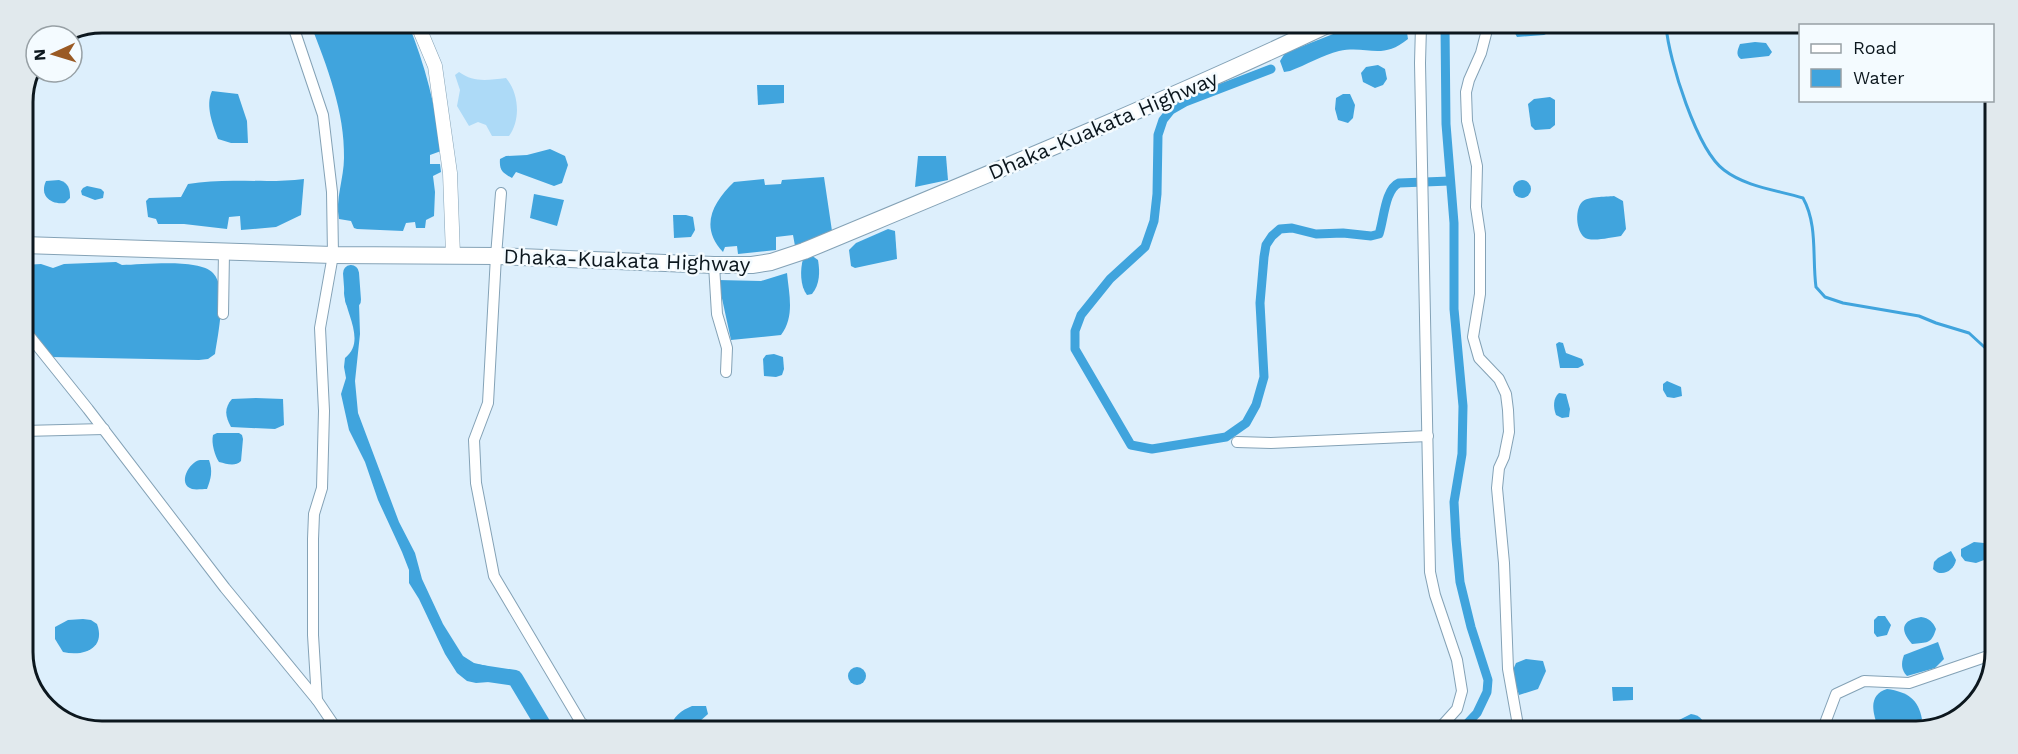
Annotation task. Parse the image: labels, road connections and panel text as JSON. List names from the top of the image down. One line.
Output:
{"streets":{"main road":["Dhaka-Kuakata Highway"]},"legend":["Road","Water"],"north":"left"}
